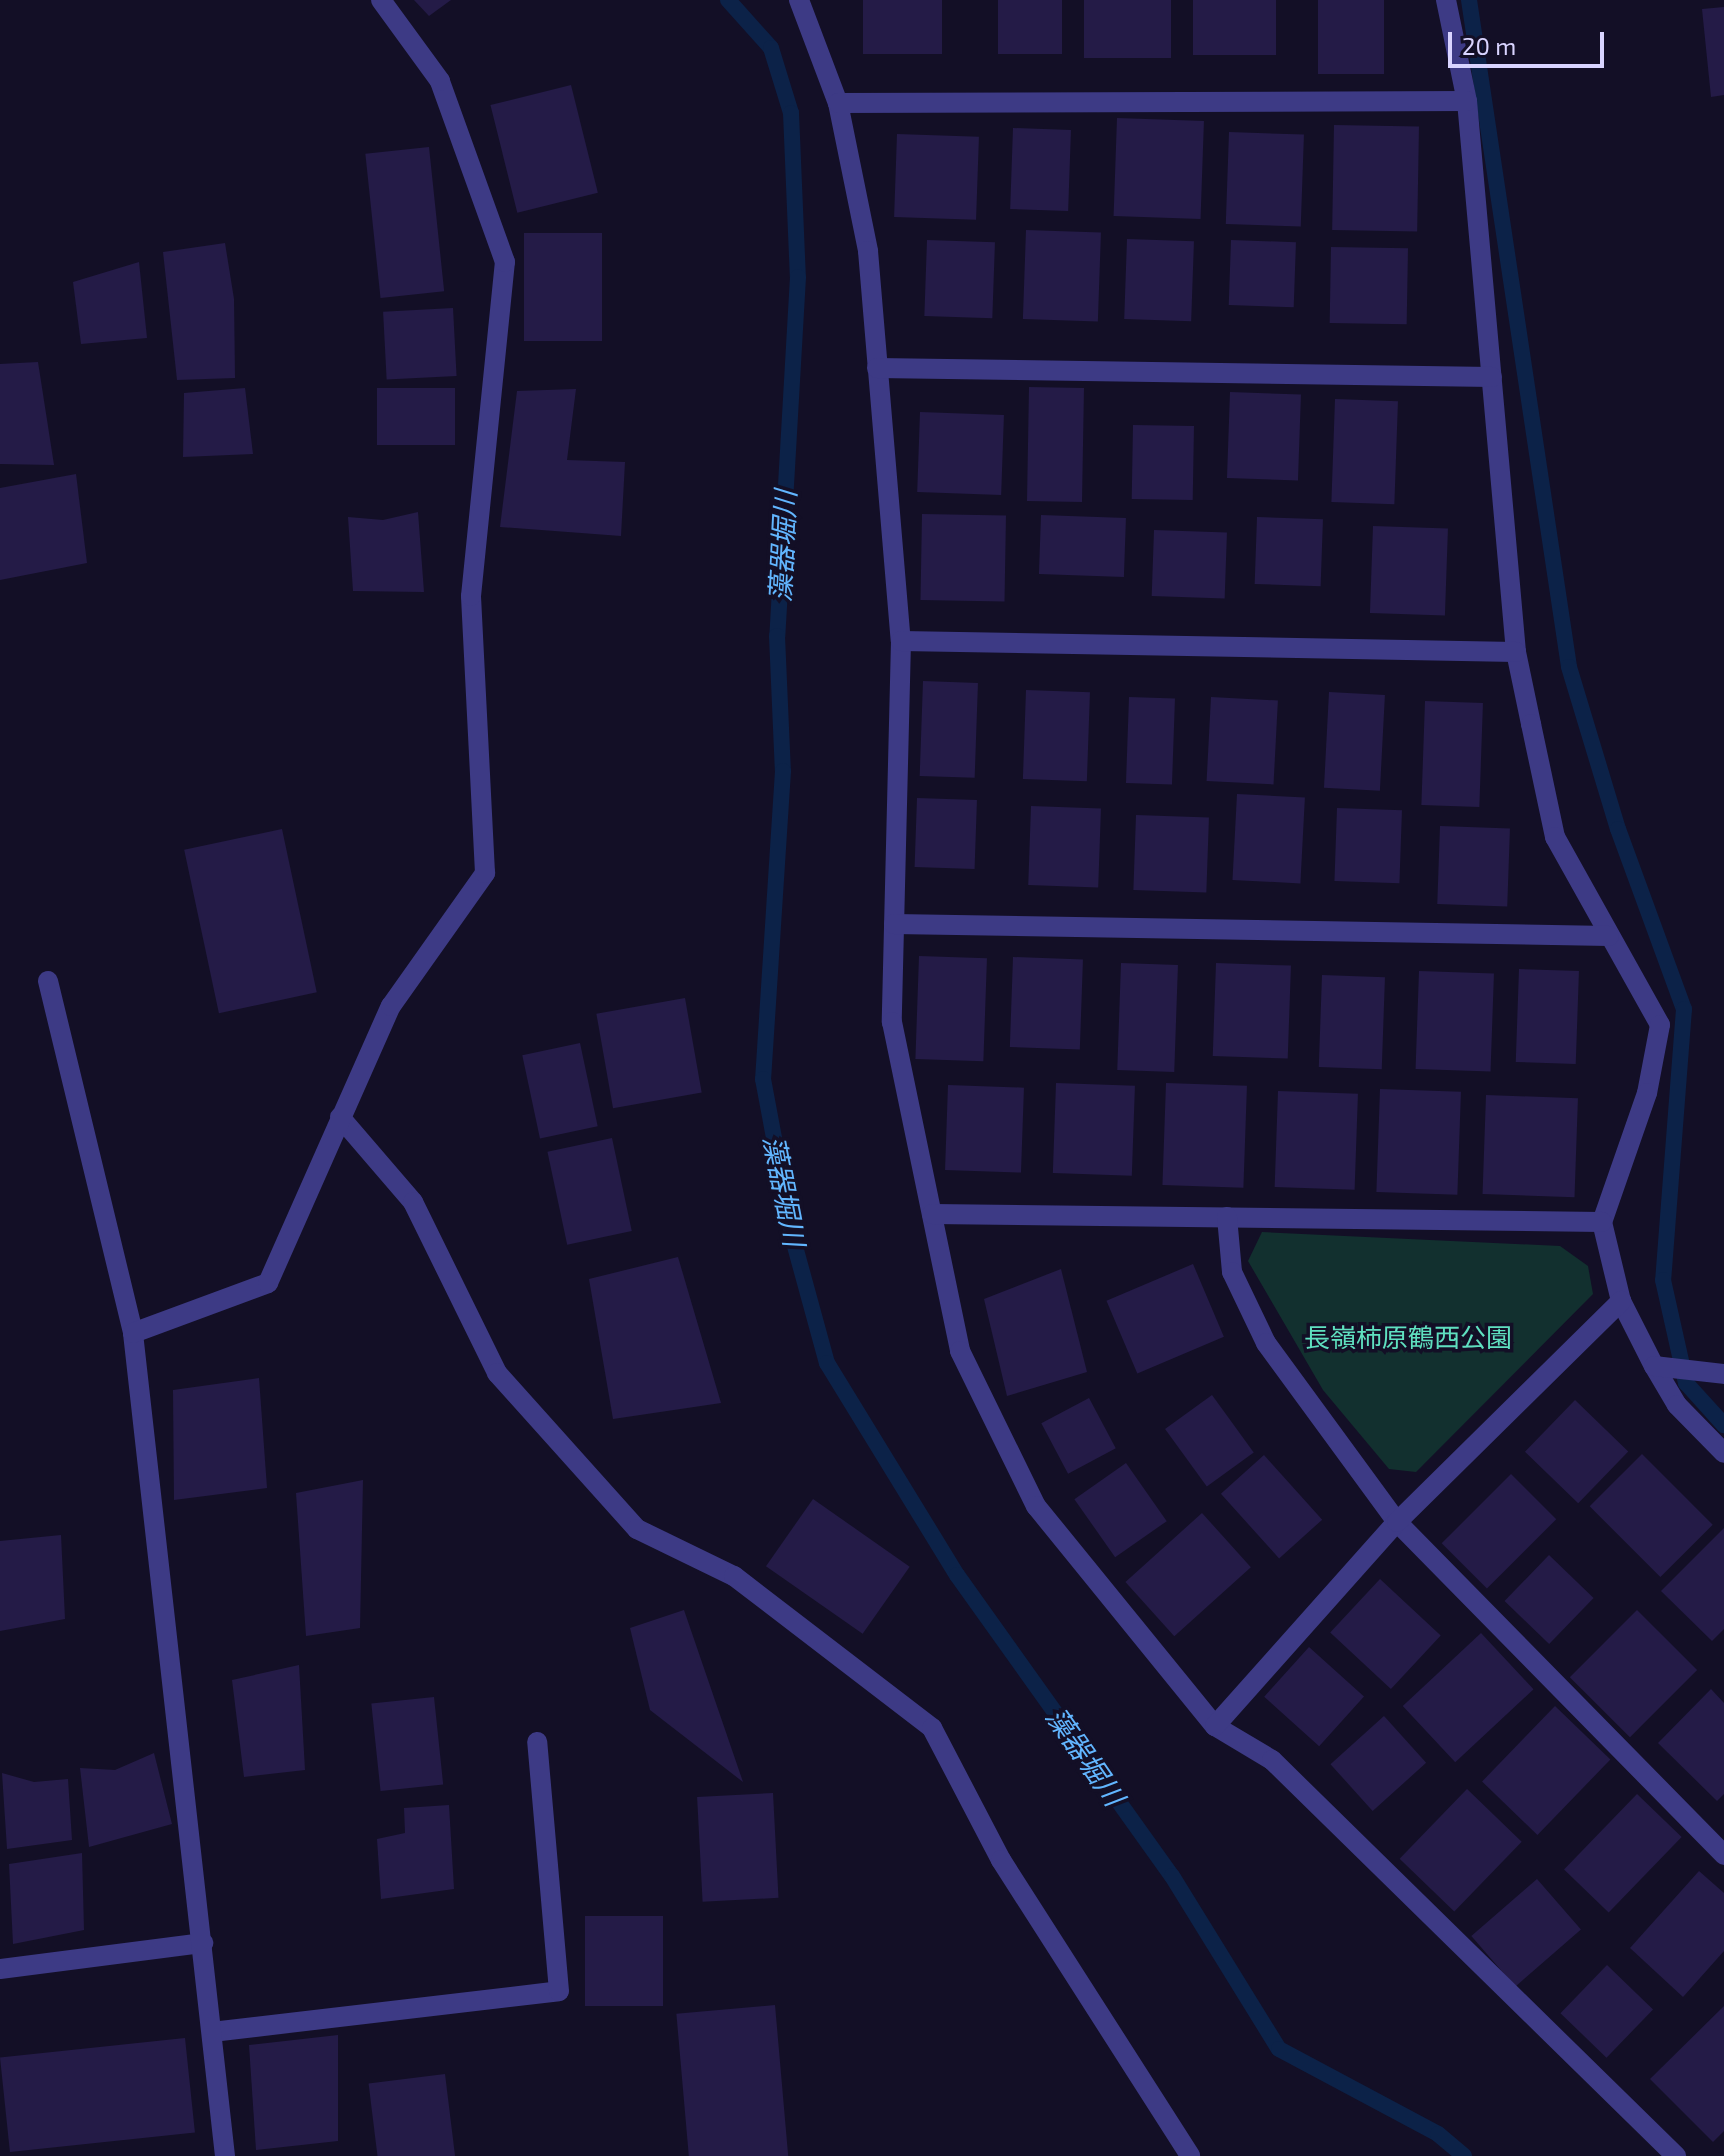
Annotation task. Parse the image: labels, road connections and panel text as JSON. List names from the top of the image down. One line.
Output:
{"water":["藻器堀川"],"parks":["長嶺柿原鶴西公園"],"scale_bar":"20 m"}
